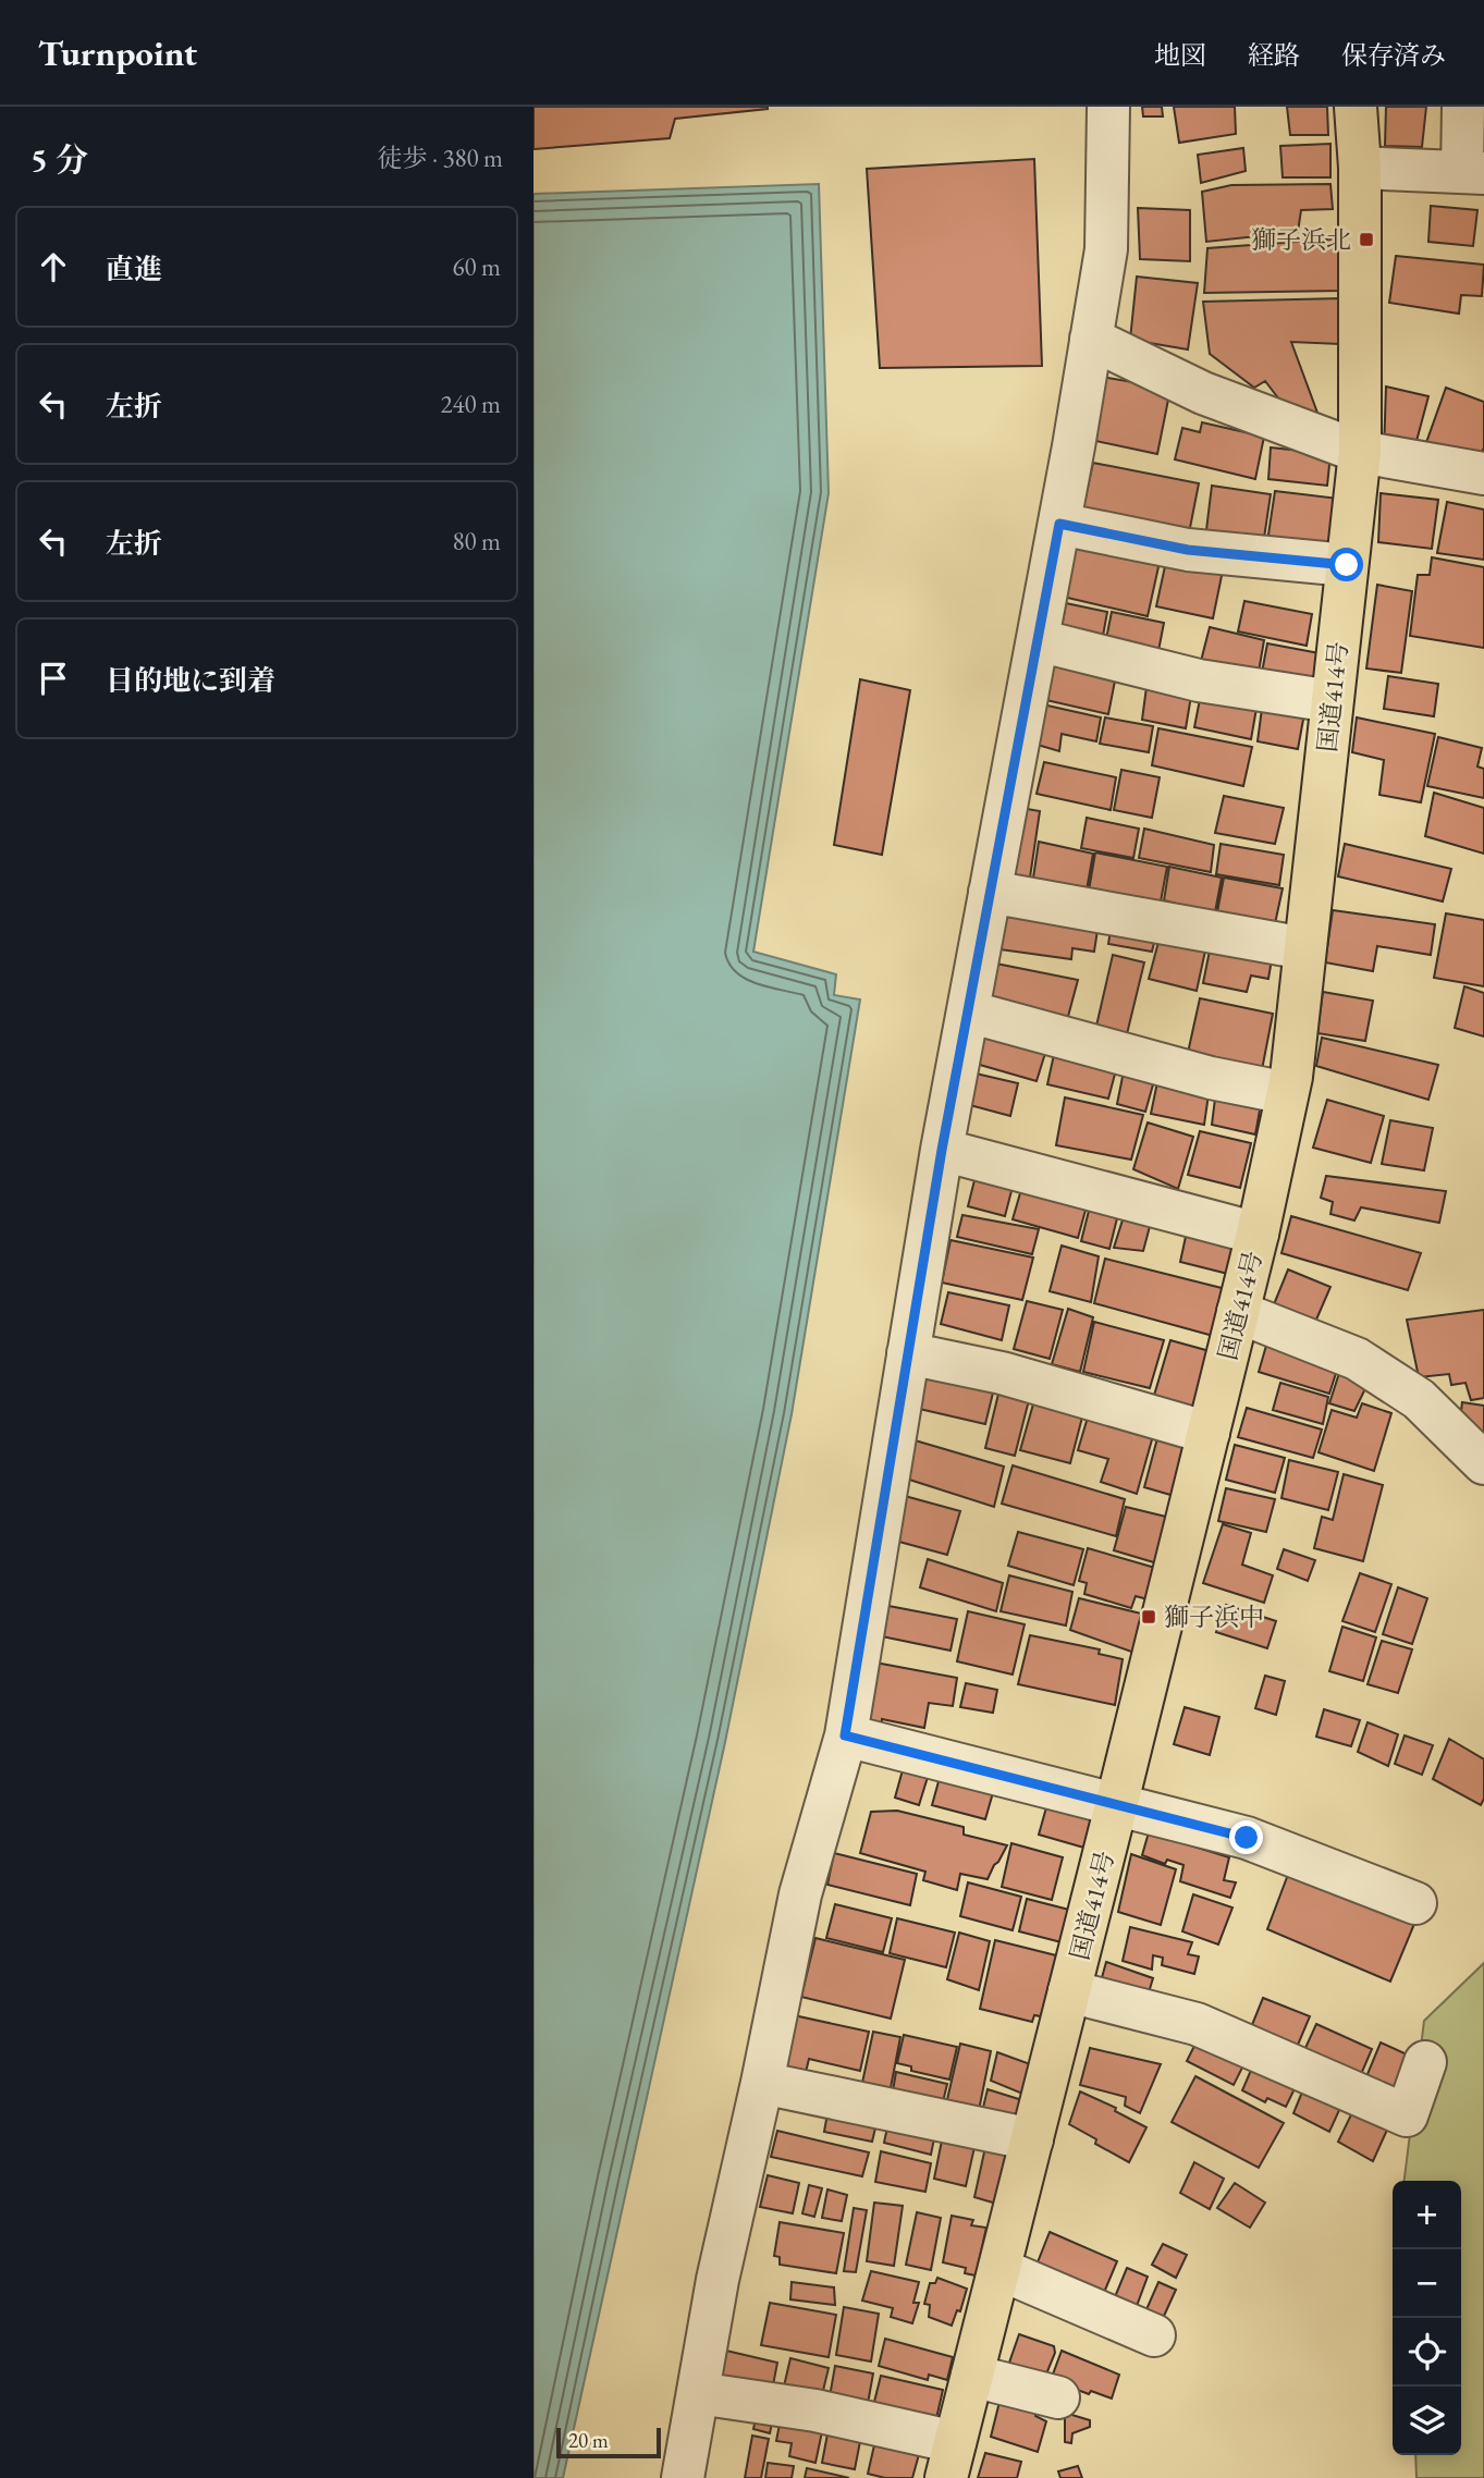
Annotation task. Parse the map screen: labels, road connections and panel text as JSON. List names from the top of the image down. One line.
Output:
{"streets":{"highway":["国道414号"]},"places":{"transit":["獅子浜北","獅子浜中"]},"scale_bar":"20 m","page":{"header":"Turnpoint","nav":["地図","経路","保存済み"],"heading":["5 分","徒歩 · 380 m"],"list":[["直進","60 m"],["左折","240 m"],["左折","80 m"],"目的地に到着"],"map_buttons":["+","−"],"scale":"20 m"}}
